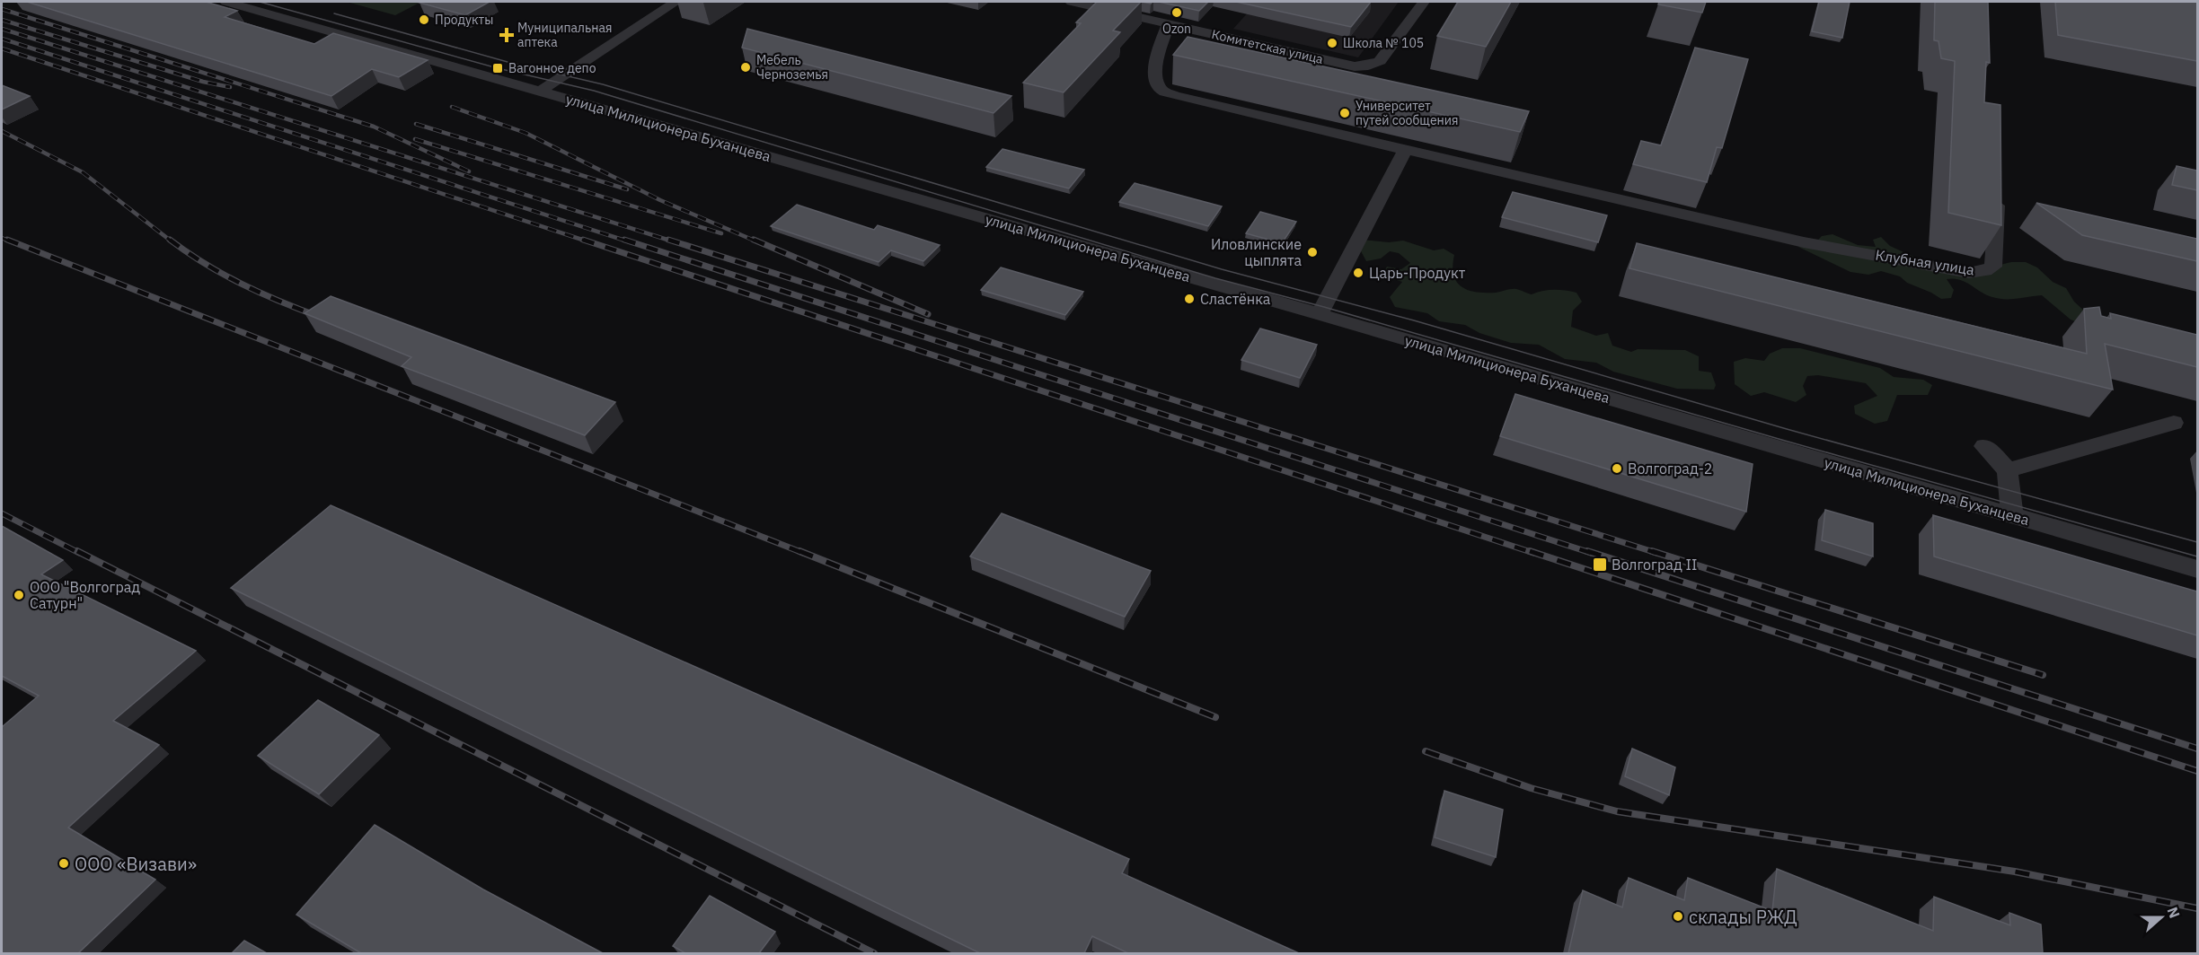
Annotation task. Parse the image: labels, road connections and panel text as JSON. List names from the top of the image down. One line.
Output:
{"streets":{"street":["Комитетская улица","улица Милиционера Буханцева","Клубная улица"]},"places":{"other":["Ozon","Продукты","Школа № 105","Мебель Черноземья","Университет путей сообщения","Иловлинские цыплята","Царь-Продукт","Сластёнка","Волгоград-2","ООО \"Волгоград Сатурн\"","ООО «Визави»","склады РЖД"],"health":["Муниципальная аптека"],"transit":["Вагонное депо","Волгоград II"]},"north":"right"}
